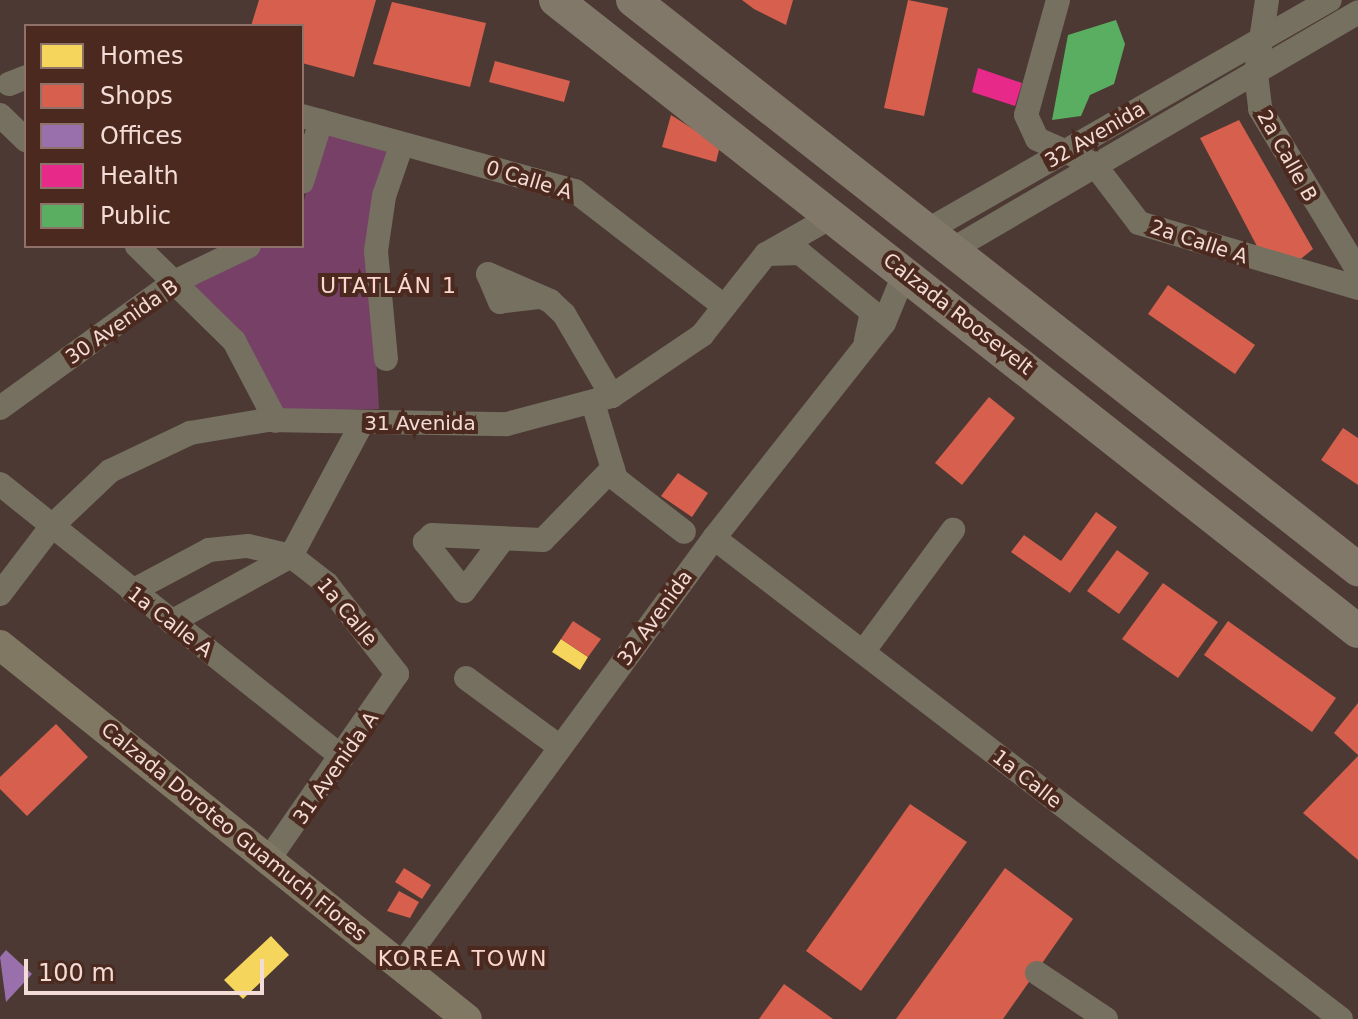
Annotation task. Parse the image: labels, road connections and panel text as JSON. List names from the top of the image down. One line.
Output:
{"streets":{"highway":["Calzada Roosevelt"],"main road":["Calzada Doroteo Guamuch Flores"],"street":["32 Avenida","2a Calle B","0 Calle A","2a Calle A","30 Avenida B","31 Avenida","1a Calle","1a Calle A","31 Avenida A"]},"crossings":[["32 Avenida","2a Calle B"],["32 Avenida","2a Calle A"],["32 Avenida","Calzada Roosevelt"],["32 Avenida","1a Calle"],["32 Avenida","Calzada Doroteo Guamuch Flores"],["0 Calle A","31 Avenida"],["Calzada Roosevelt","31 Avenida"],["31 Avenida","1a Calle A"],["1a Calle","31 Avenida A"],["1a Calle A","31 Avenida A"],["31 Avenida A","Calzada Doroteo Guamuch Flores"]],"districts":["UTATLÁN 1","KOREA TOWN"],"legend":["Homes","Shops","Offices","Health","Public"],"scale_bar":"100 m"}
